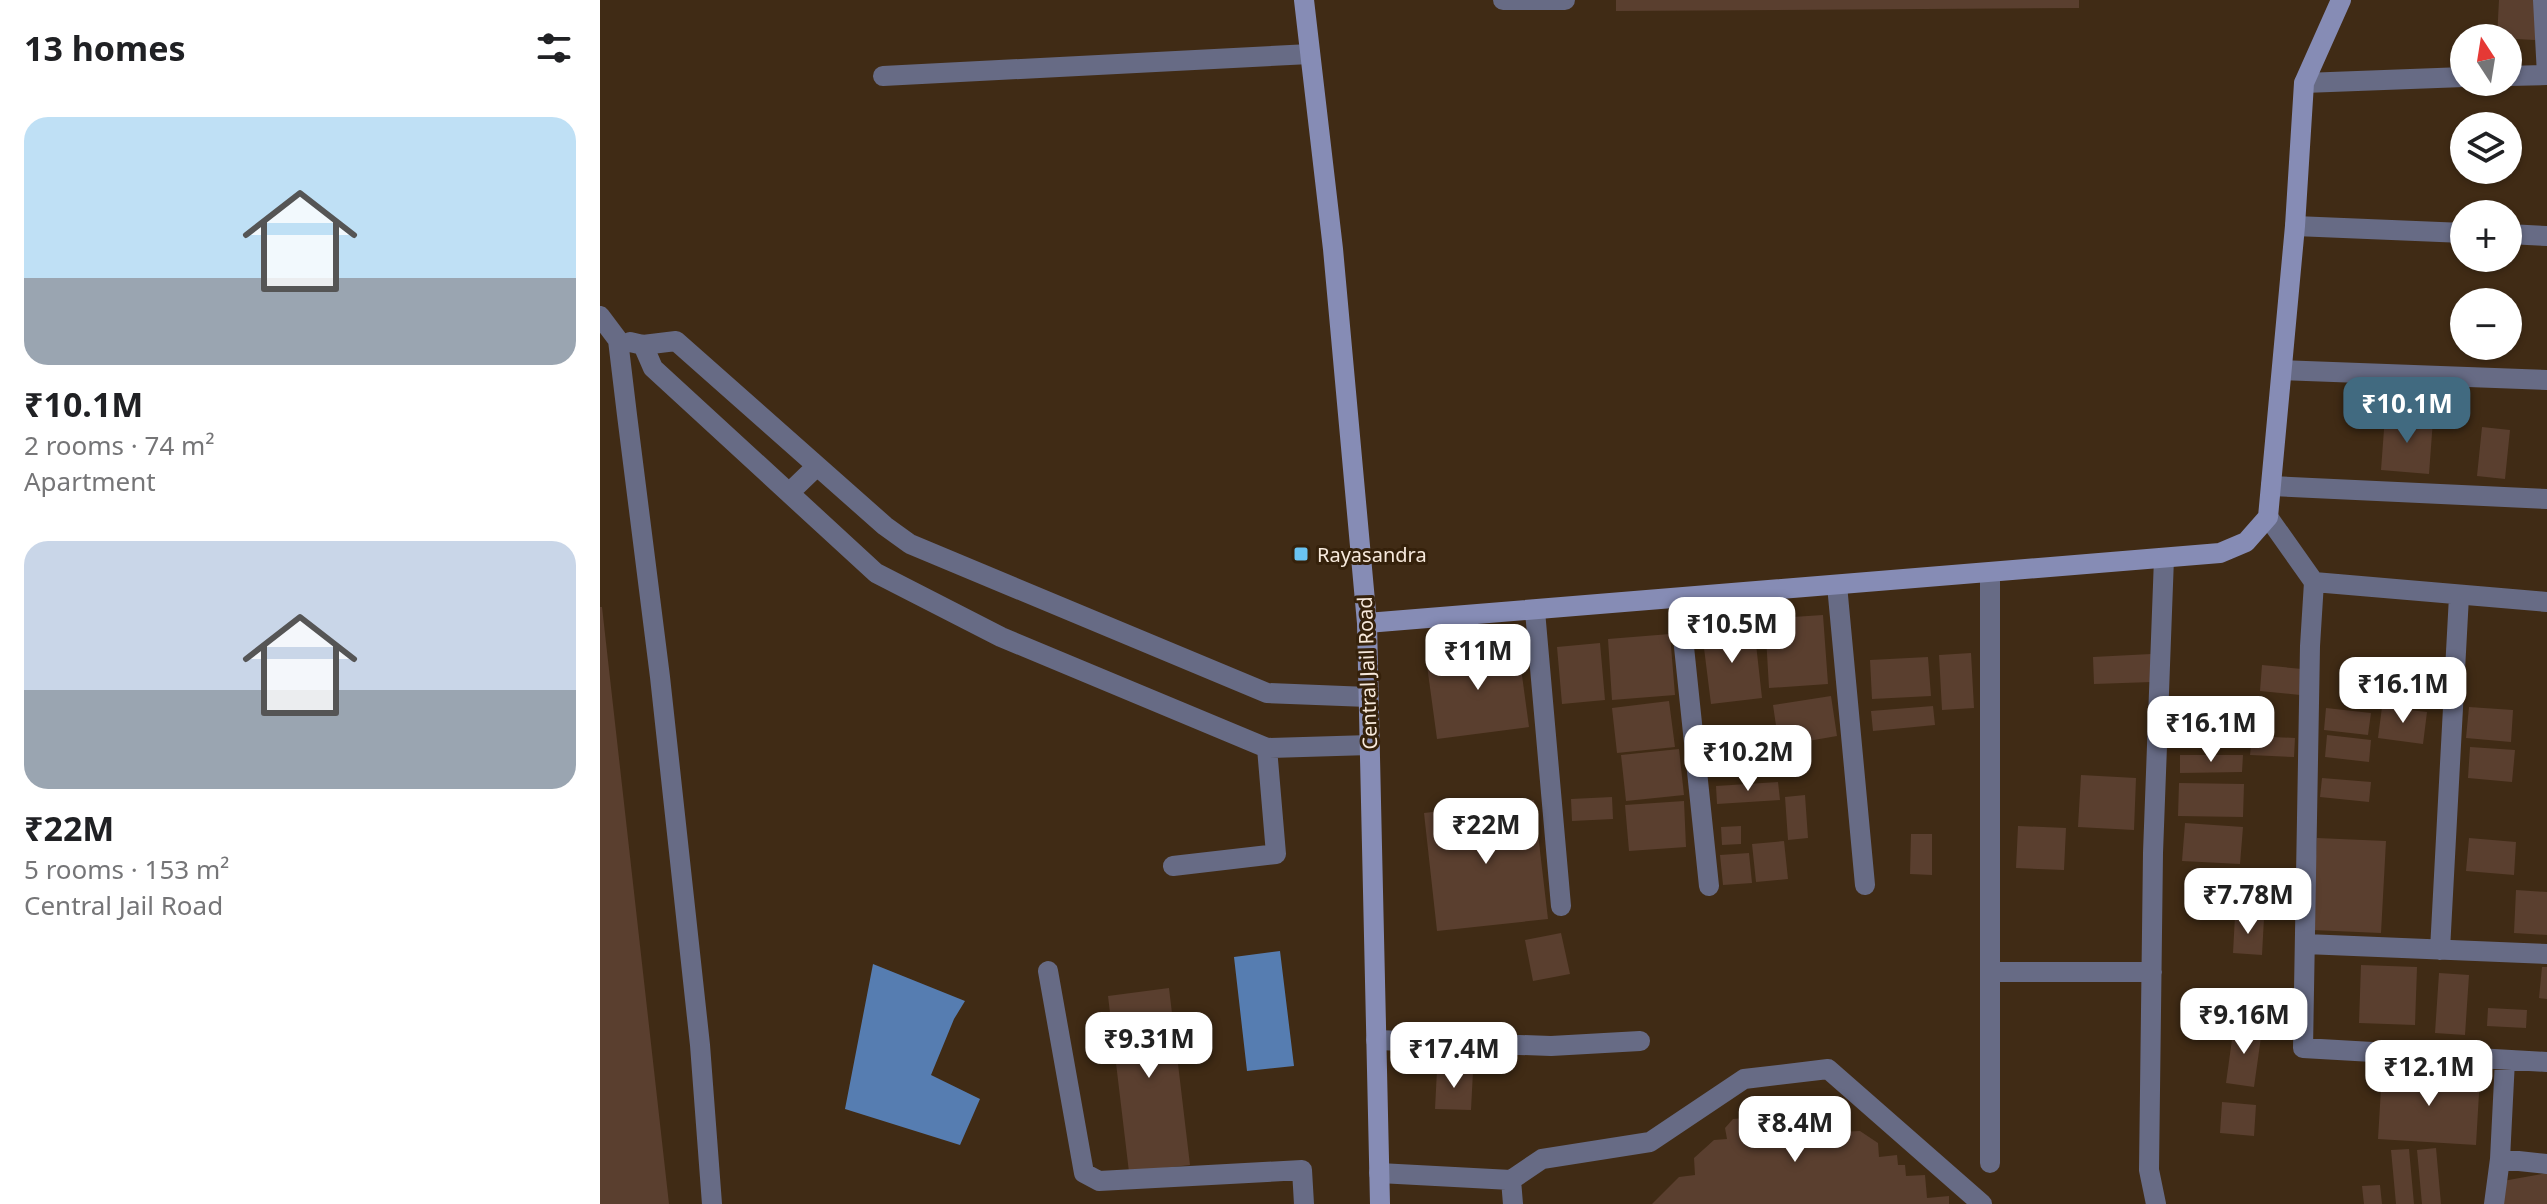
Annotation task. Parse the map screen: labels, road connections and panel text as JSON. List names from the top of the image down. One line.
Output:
{"streets":{"street":["Central Jail Road"]},"places":{"transit":["Rayasandra"]},"north":"top","page":{"heading":"13 homes","map_buttons":["+","−"],"list":[{"name":"₹10.1M","note":"2 rooms · 74 m² · Apartment"},{"name":"₹22M","note":"5 rooms · 153 m² · Central Jail Road"}],"price":["₹10.1M","₹10.5M","₹11M","₹16.1M","₹16.1M","₹10.2M","₹22M","₹7.78M","₹9.16M","₹9.31M","₹17.4M","₹12.1M","₹8.4M"]}}
